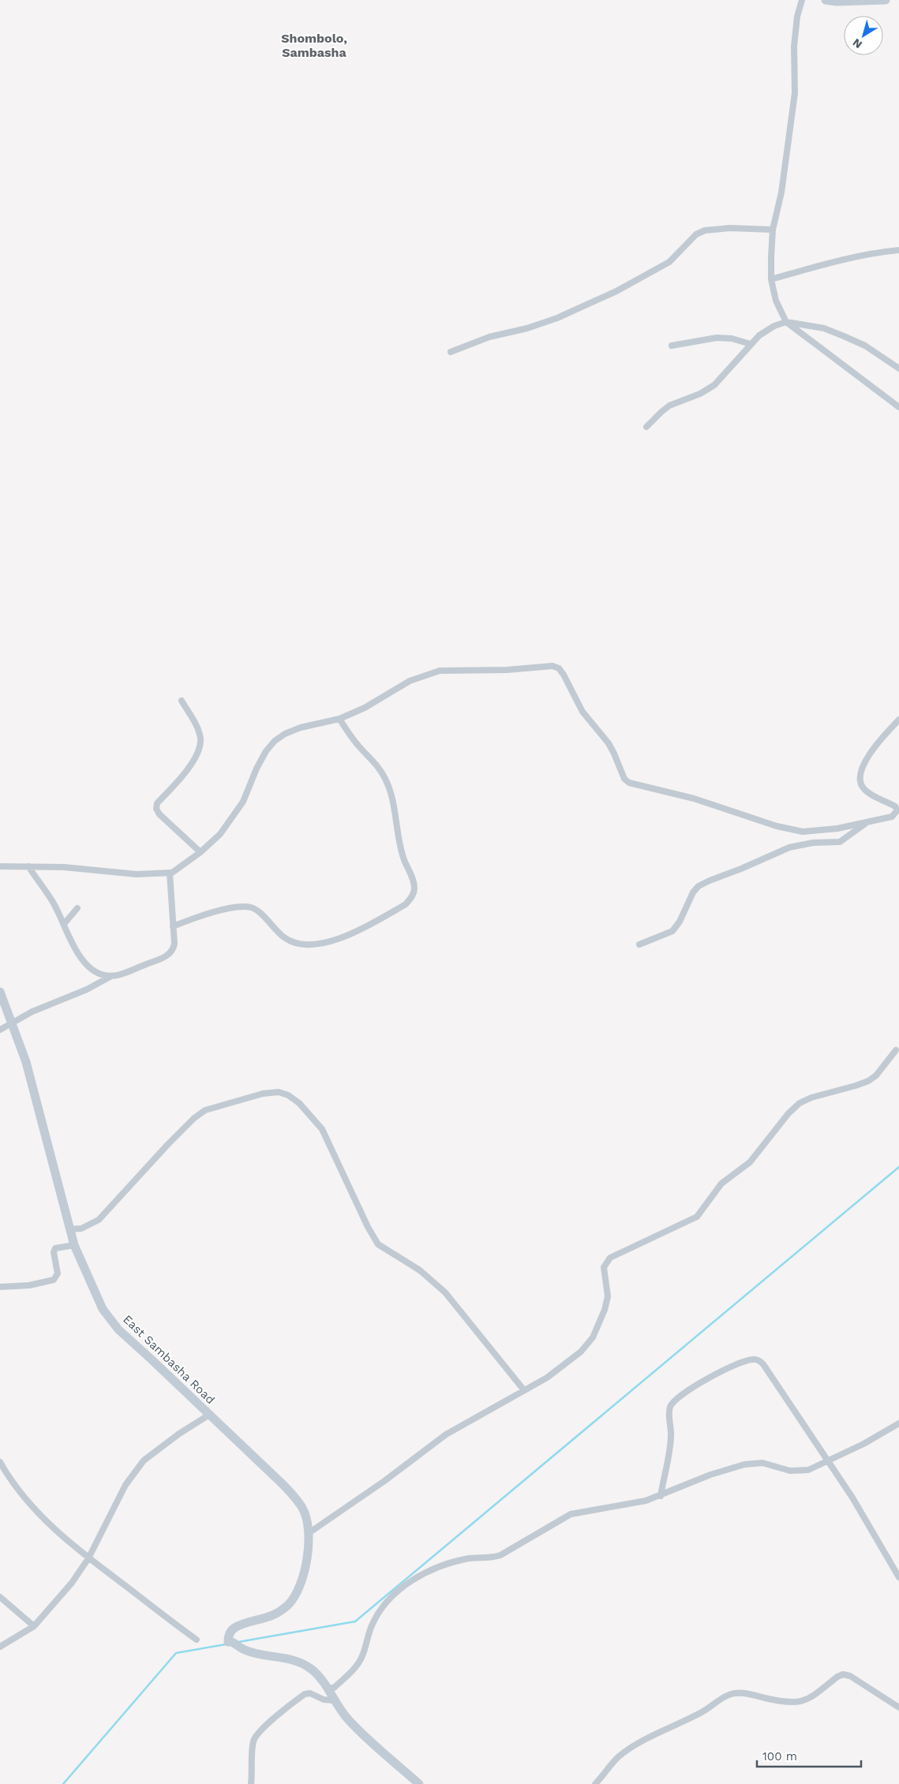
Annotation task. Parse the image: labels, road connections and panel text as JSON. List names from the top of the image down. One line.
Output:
{"streets":{"street":["East Sambasha Road"]},"districts":["Shombolo, Sambasha"],"scale_bar":"100 m","north":"bottom left"}
